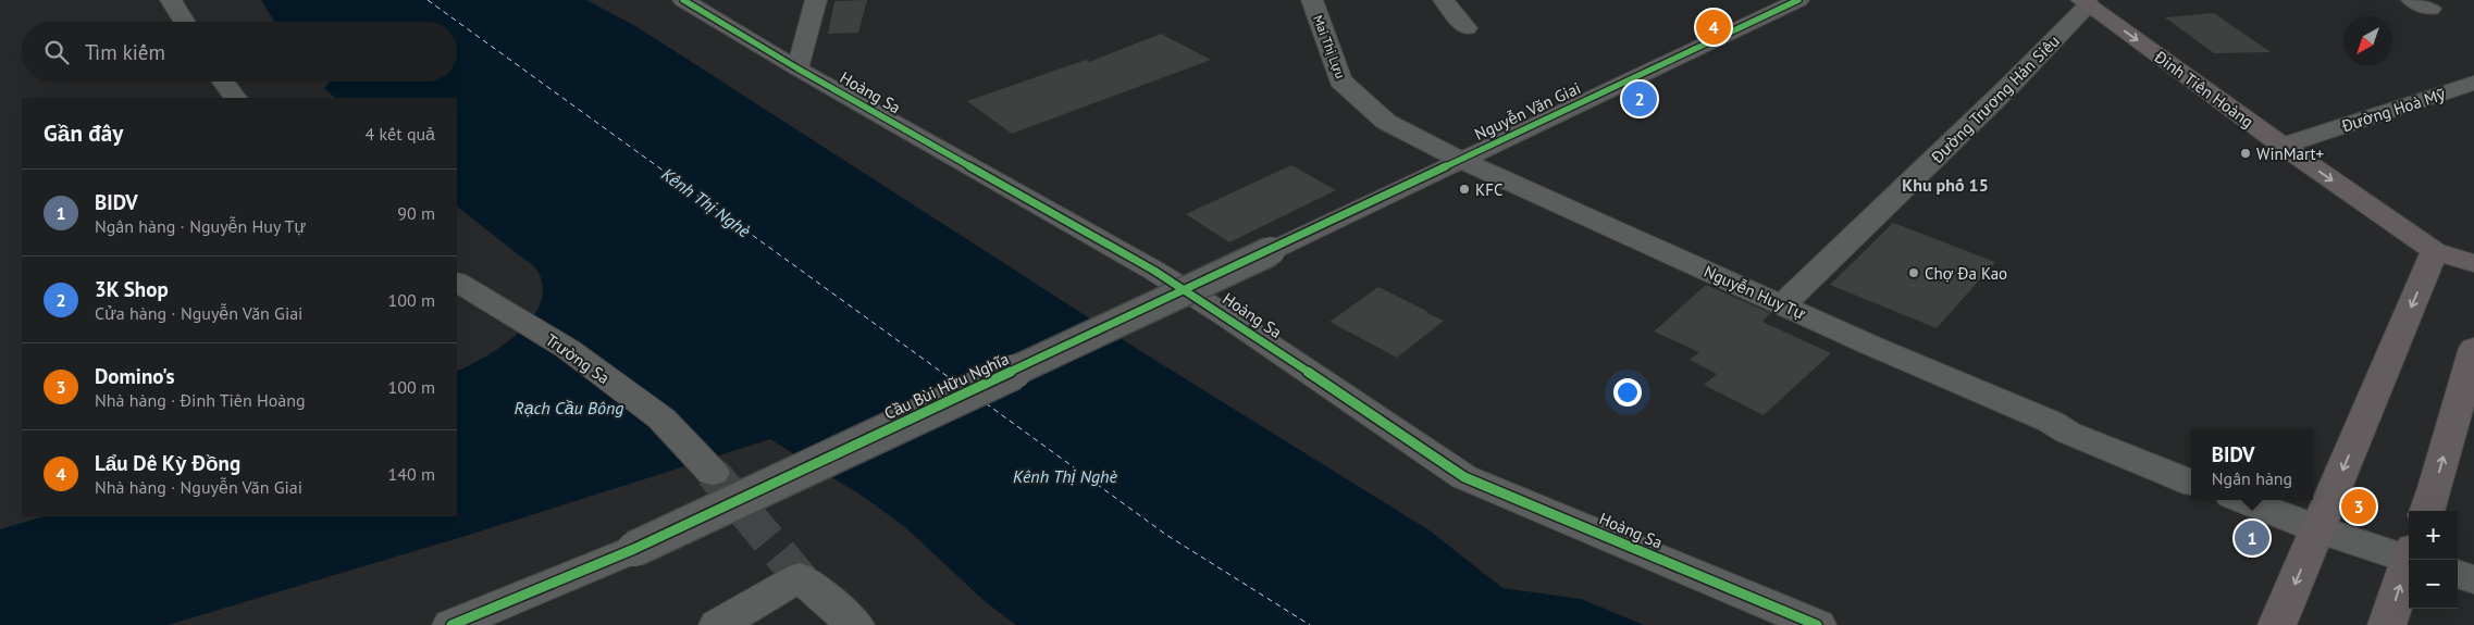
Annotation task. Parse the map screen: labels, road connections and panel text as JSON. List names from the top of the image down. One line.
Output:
{"streets":{"main road":["Đinh Tiên Hoàng"],"street":["Mai Thị Lựu","Hoàng Sa","Đường Trương Hán Siêu","Đường Hoà Mỹ","Nguyễn Văn Giai","Nguyễn Huy Tự","Trường Sa","Cầu Bùi Hữu Nghĩa"]},"crossings":[["Mai Thị Lựu","Nguyễn Văn Giai"],["Mai Thị Lựu","Nguyễn Huy Tự"],["Đinh Tiên Hoàng","Đường Trương Hán Siêu"],["Đinh Tiên Hoàng","Đường Hoà Mỹ"],["Đường Trương Hán Siêu","Nguyễn Huy Tự"],["Nguyễn Văn Giai","Nguyễn Huy Tự"],["Nguyễn Văn Giai","Cầu Bùi Hữu Nghĩa"]],"one_way":["Đinh Tiên Hoàng"],"districts":["Khu phố 15"],"water":["Kênh Thị Nghè","Rạch Cầu Bông"],"places":["WinMart+","KFC","Chợ Đa Kao"],"north":"bottom left","page":{"pins":["4","2","3","1"],"search":"Tìm kiếm","heading":["Gần đây","4 kết quả"],"list":[{"mark":"1","name":"BIDV","note":"Ngân hàng · Nguyễn Huy Tự","value":"90 m"},{"mark":"2","name":"3K Shop","note":"Cửa hàng · Nguyễn Văn Giai","value":"100 m"},{"mark":"3","name":"Domino's","note":"Nhà hàng · Đinh Tiên Hoàng","value":"100 m"},{"mark":"4","name":"Lẩu Dê Kỳ Đồng","note":"Nhà hàng · Nguyễn Văn Giai","value":"140 m"}],"popup":["BIDV","Ngân hàng"],"map_buttons":["+","−"]}}
